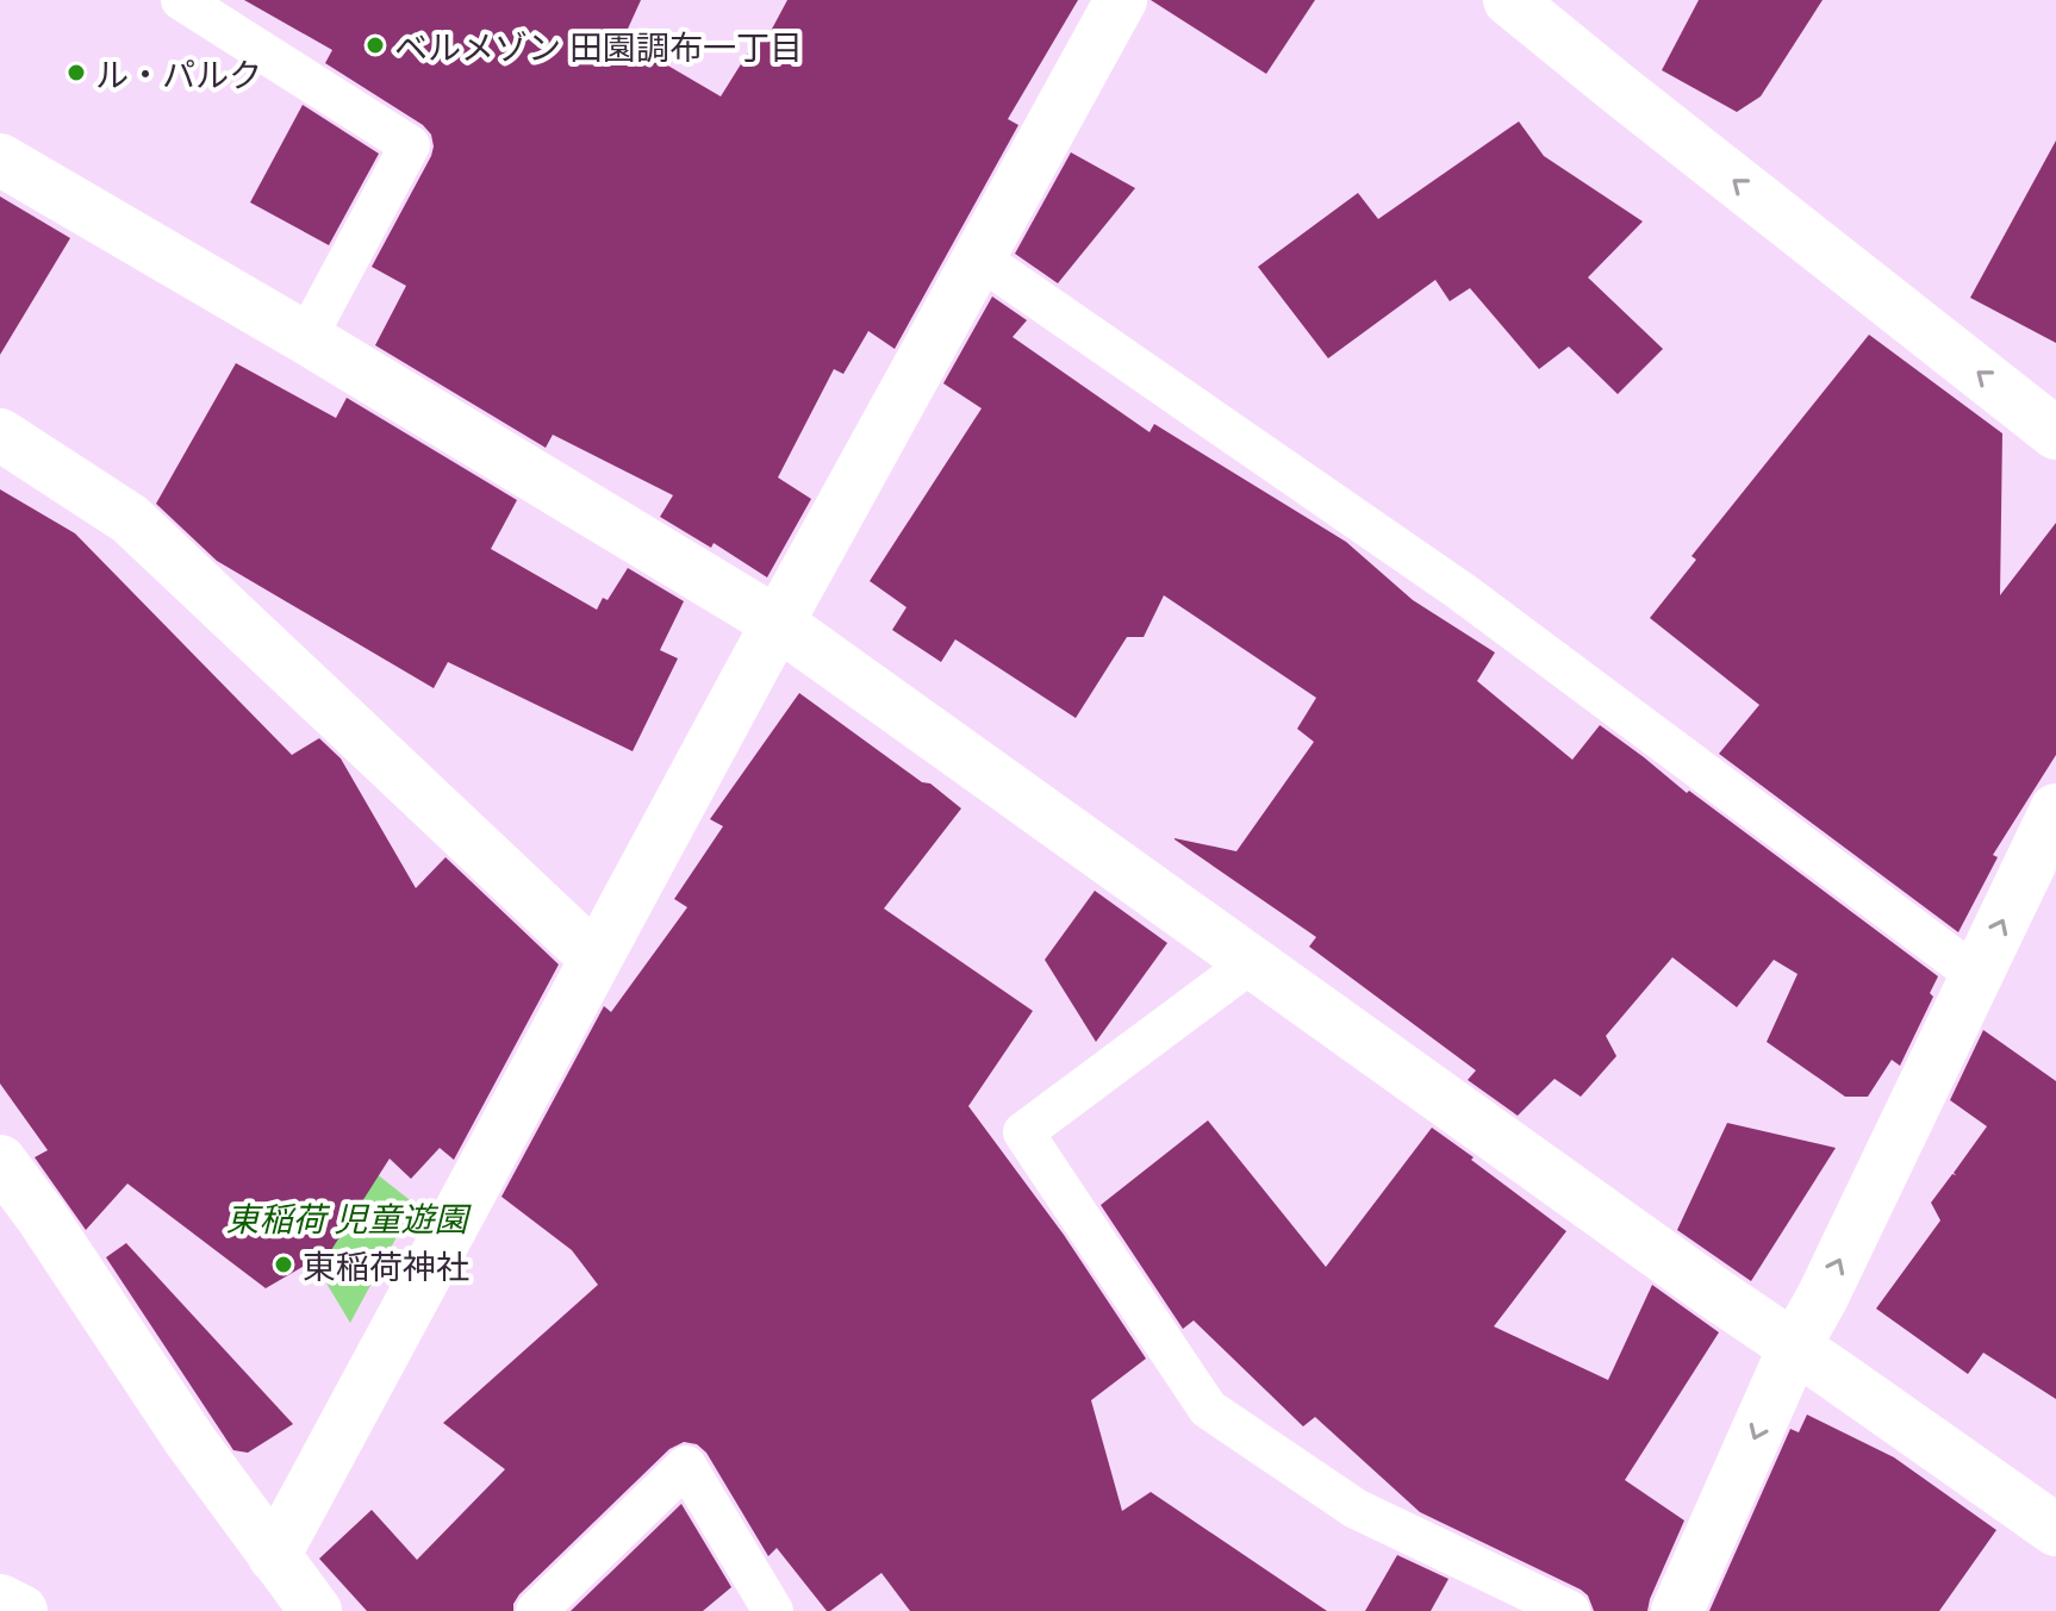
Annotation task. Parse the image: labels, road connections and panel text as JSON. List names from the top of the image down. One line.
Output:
{"parks":["東稲荷 児童遊園"],"places":["ベルメゾン 田園調布一丁目","ル・パルク","東稲荷神社"]}
